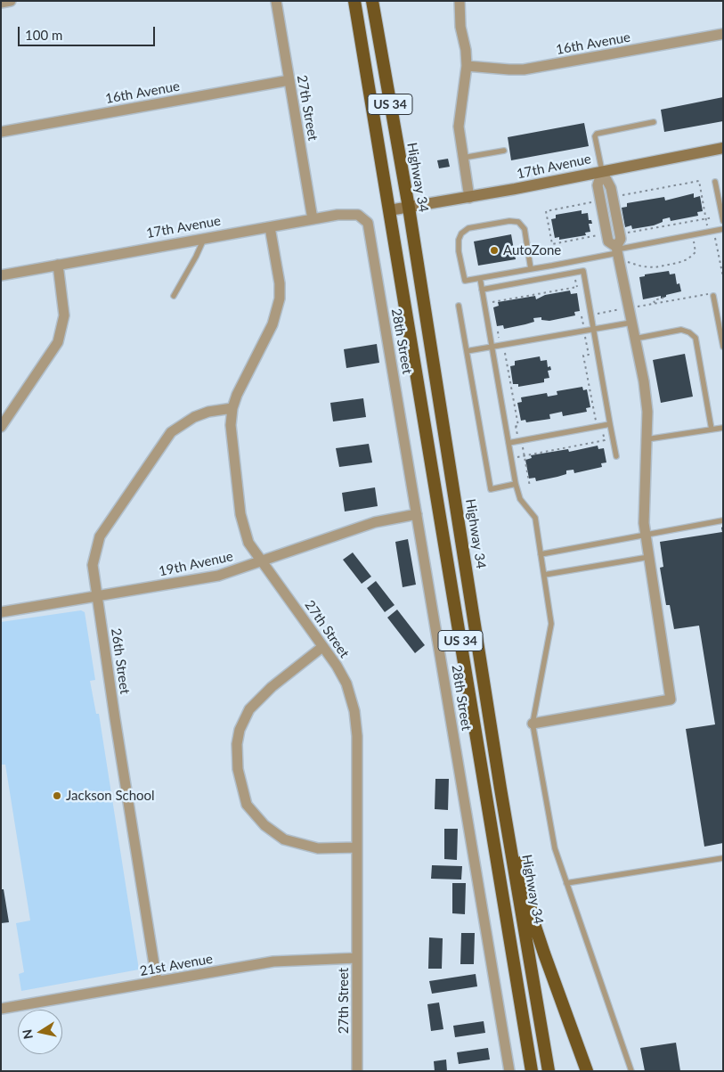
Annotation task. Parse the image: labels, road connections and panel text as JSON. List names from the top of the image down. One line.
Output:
{"streets":{"highway":["US 34","Highway 34"],"main road":["17th Avenue"],"street":["16th Avenue","27th Street","28th Street","19th Avenue","26th Street","21st Avenue"]},"crossings":[["16th Avenue","27th Street"],["US 34","17th Avenue"],["27th Street","17th Avenue"],["27th Street","19th Avenue"],["27th Street","26th Street"],["27th Street","21st Avenue"],["17th Avenue","Highway 34"],["17th Avenue","28th Street"],["28th Street","19th Avenue"],["19th Avenue","26th Street"],["26th Street","21st Avenue"]],"places":["AutoZone","Jackson School"],"scale_bar":"100 m","north":"left"}
